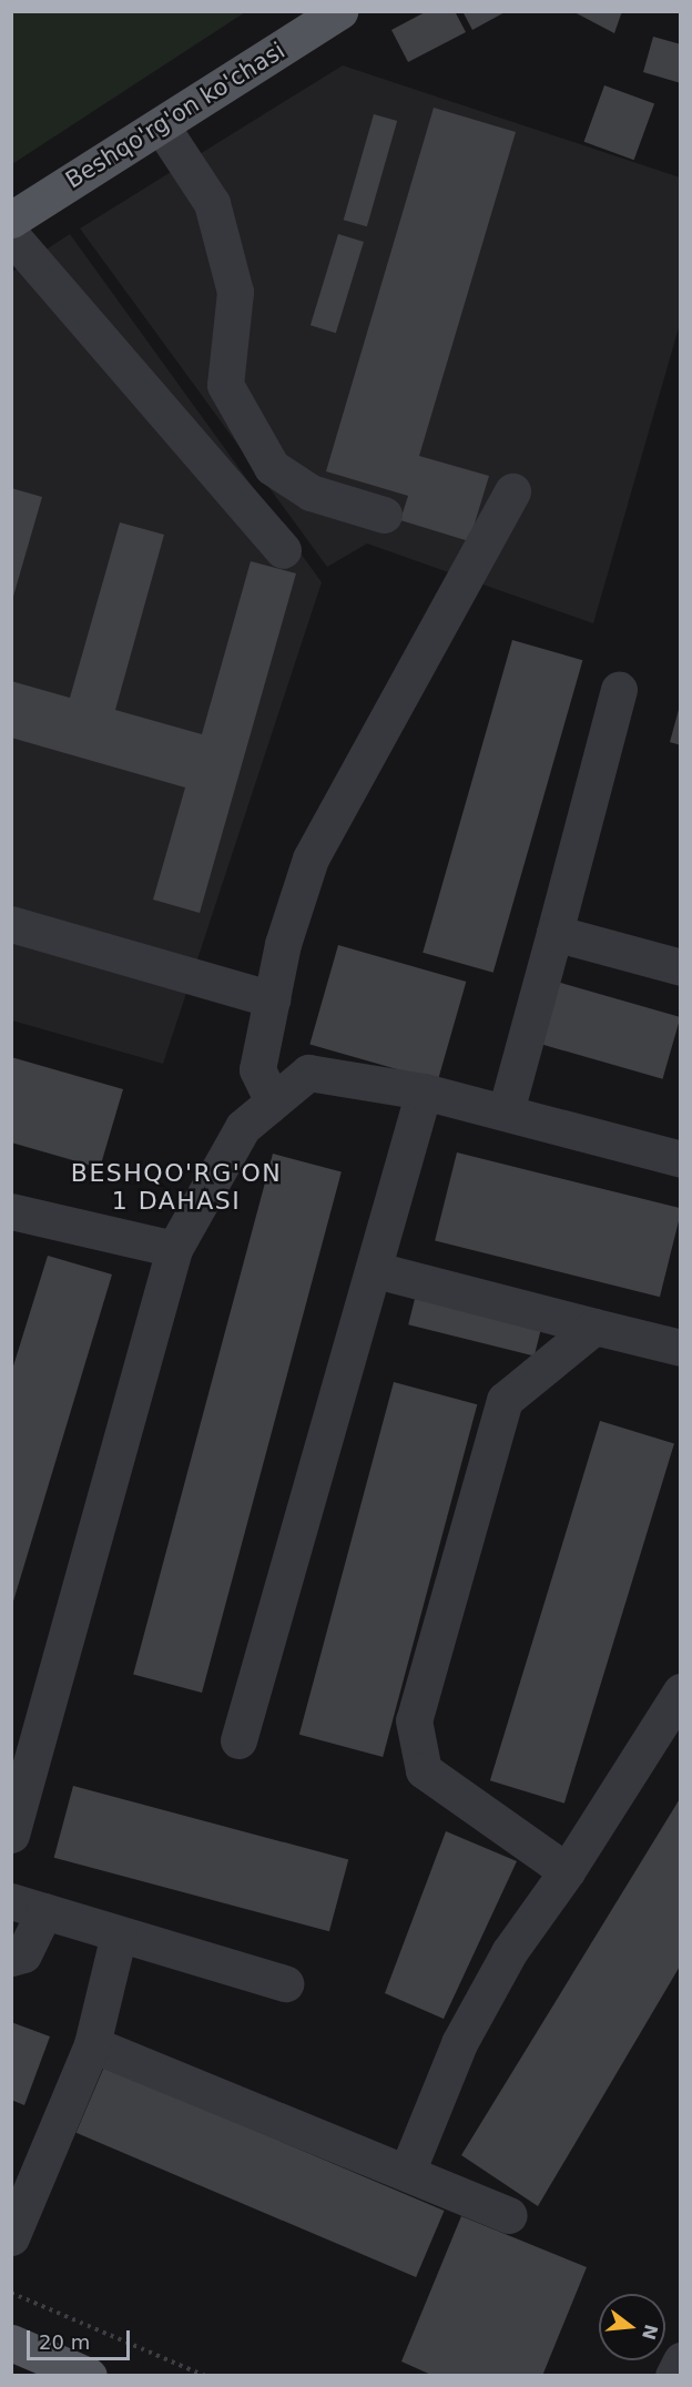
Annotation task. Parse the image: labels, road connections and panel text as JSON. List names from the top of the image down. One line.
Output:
{"streets":{"main road":["Beshqo'rg'on ko'chasi"]},"districts":["BESHQO'RG'ON 1 DAHASI"],"scale_bar":"20 m","north":"right"}
